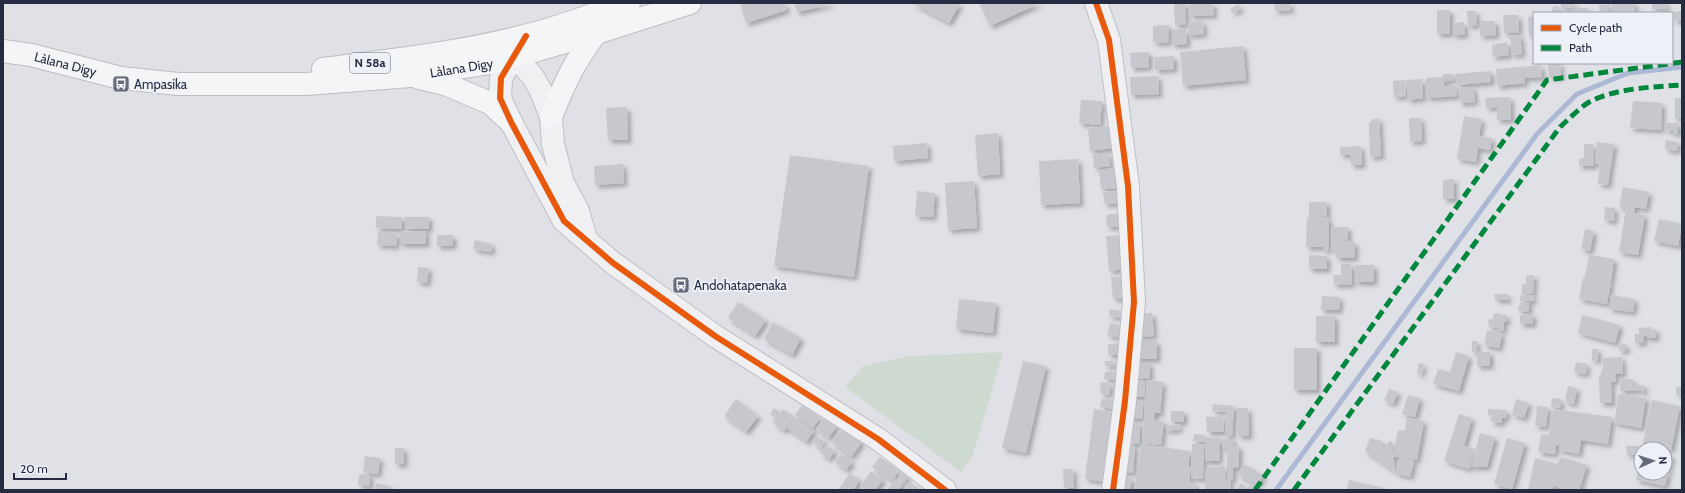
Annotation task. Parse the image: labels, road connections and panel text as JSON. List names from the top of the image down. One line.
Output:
{"streets":{"main road":["N 58a","Làlana Digy"]},"places":{"bus stop":["Ampasika","Andohatapenaka"]},"legend":["Cycle path","Path"],"scale_bar":"20 m","north":"right"}
